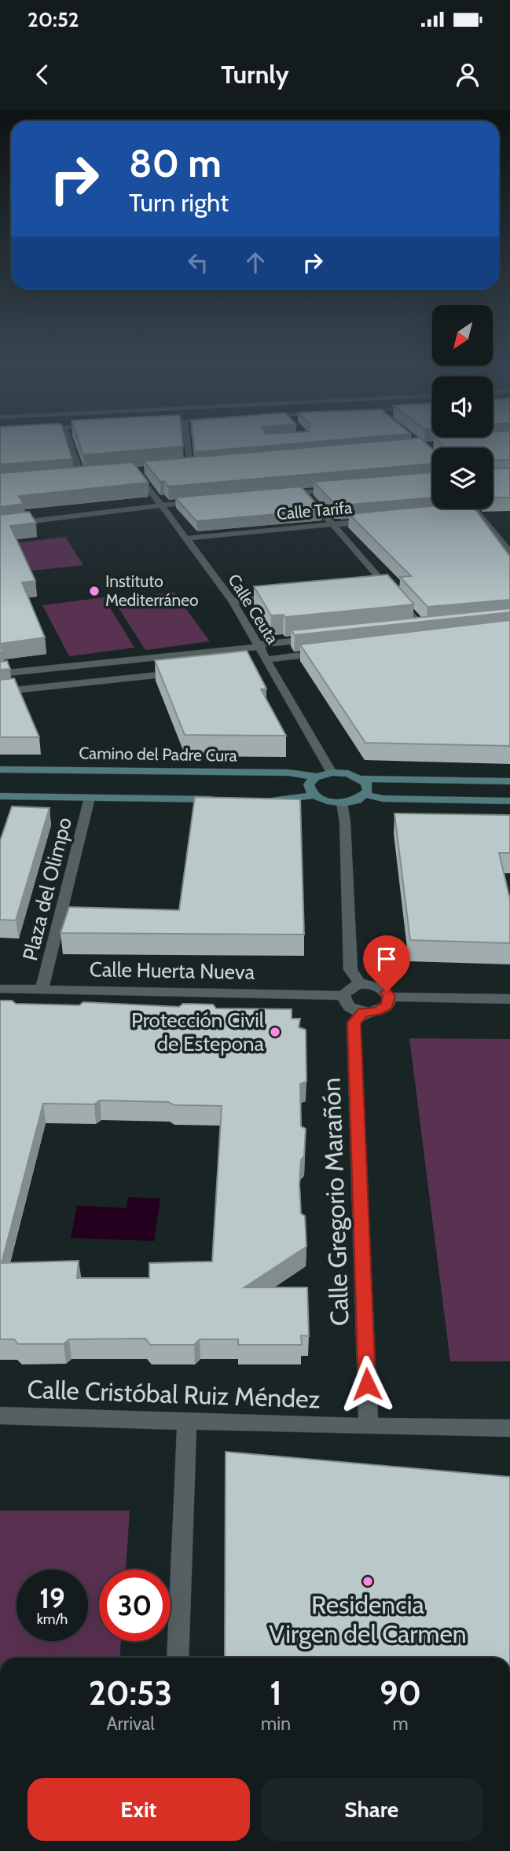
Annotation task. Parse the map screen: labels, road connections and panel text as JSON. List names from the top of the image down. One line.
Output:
{"streets":{"street":["Calle Tarifa","Calle Ceuta","Camino del Padre Cura","Plaza del Olimpo","Calle Huerta Nueva","Calle Gregorio Marañón","Calle Cristóbal Ruiz Méndez"]},"crossings":[["Calle Tarifa","Calle Ceuta"],["Plaza del Olimpo","Calle Huerta Nueva"],["Calle Huerta Nueva","Calle Gregorio Marañón"],["Calle Gregorio Marañón","Calle Cristóbal Ruiz Méndez"]],"places":["Instituto Mediterráneo","Protección Civil de Estepona","Residencia Virgen del Carmen"],"north":"bottom left","page":{"status":"20:52","header":"Turnly","turn":["80 m","Turn right"],"speed":"19 km/h","limit":"30","eta":["20:53","Arrival","1","min","90","m"],"buttons":["Exit","Share"]}}
